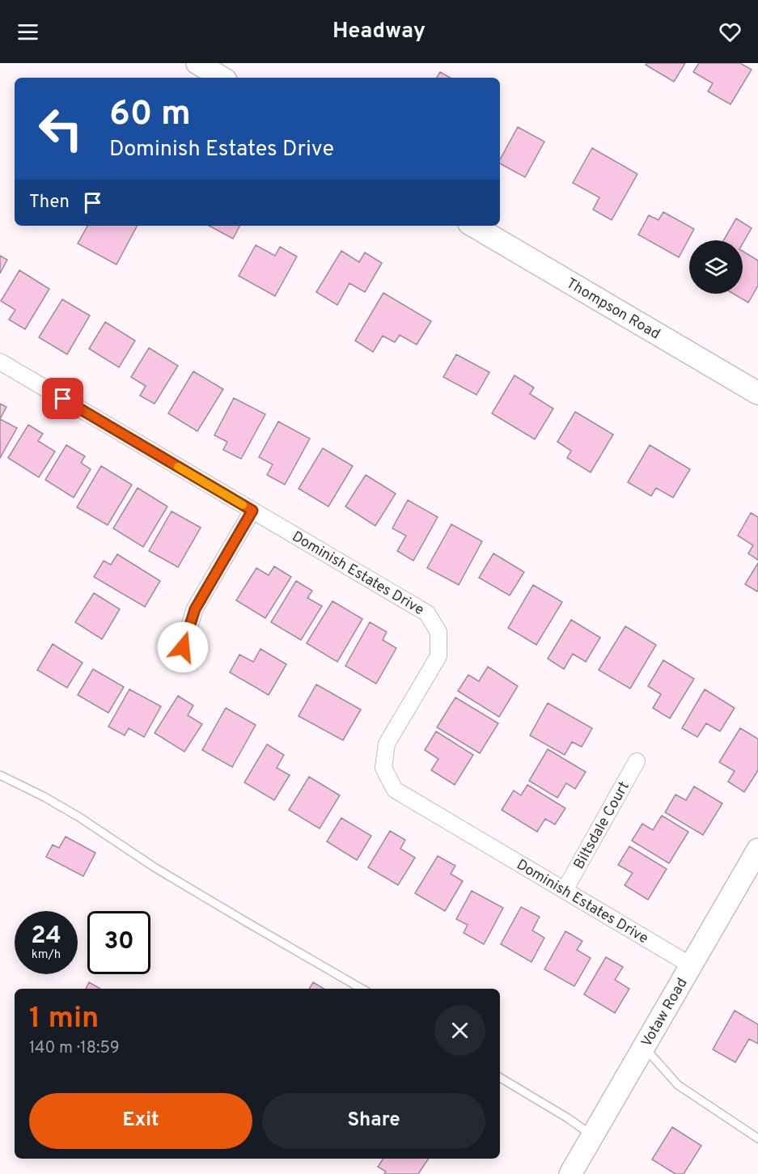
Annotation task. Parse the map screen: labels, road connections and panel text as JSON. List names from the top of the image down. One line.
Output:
{"streets":{"street":["Thompson Road","Dominish Estates Drive","Biltsdale Court","Votaw Road"]},"crossings":[["Dominish Estates Drive","Biltsdale Court"],["Dominish Estates Drive","Votaw Road"]],"page":{"header":"Headway","turn":["60 m","Dominish Estates Drive"],"then":"Then","speed":"24 km/h","limit":"30","heading":["1 min","140 m · 18:59"],"buttons":["Exit","Share"]}}
